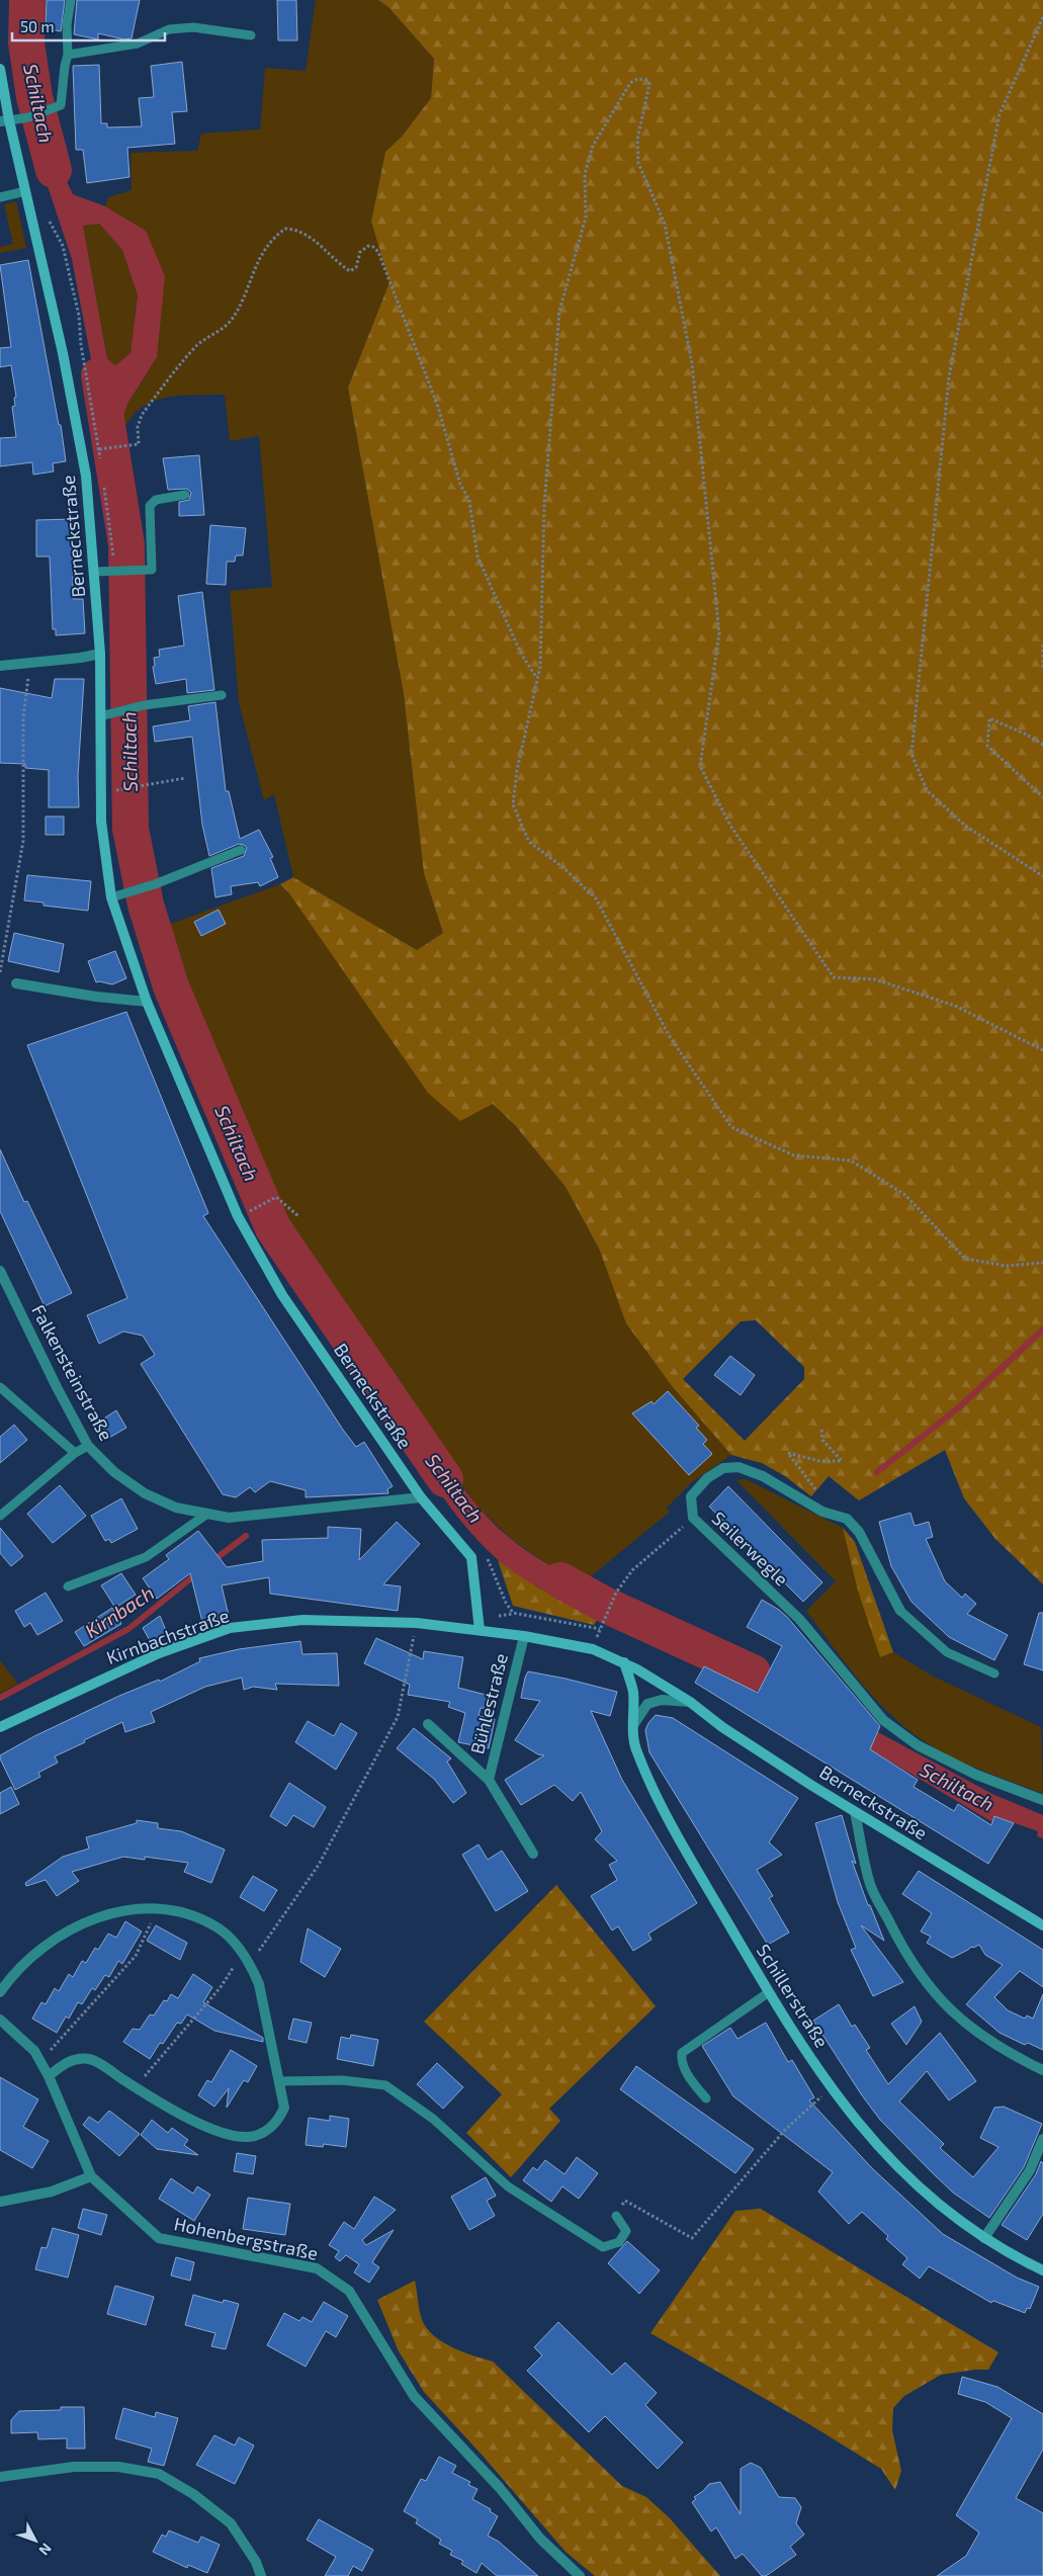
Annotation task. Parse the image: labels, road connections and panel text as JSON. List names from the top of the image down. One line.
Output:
{"streets":{"main road":["Berneckstraße","Kirnbachstraße","Schillerstraße"],"street":["Falkensteinstraße","Seilerwegle","Bühlestraße","Hohenbergstraße"]},"crossings":[["Berneckstraße","Falkensteinstraße"],["Berneckstraße","Kirnbachstraße"],["Berneckstraße","Bühlestraße"],["Berneckstraße","Schillerstraße"]],"water":["Schiltach","Kirnbach"],"scale_bar":"50 m","north":"bottom right"}
